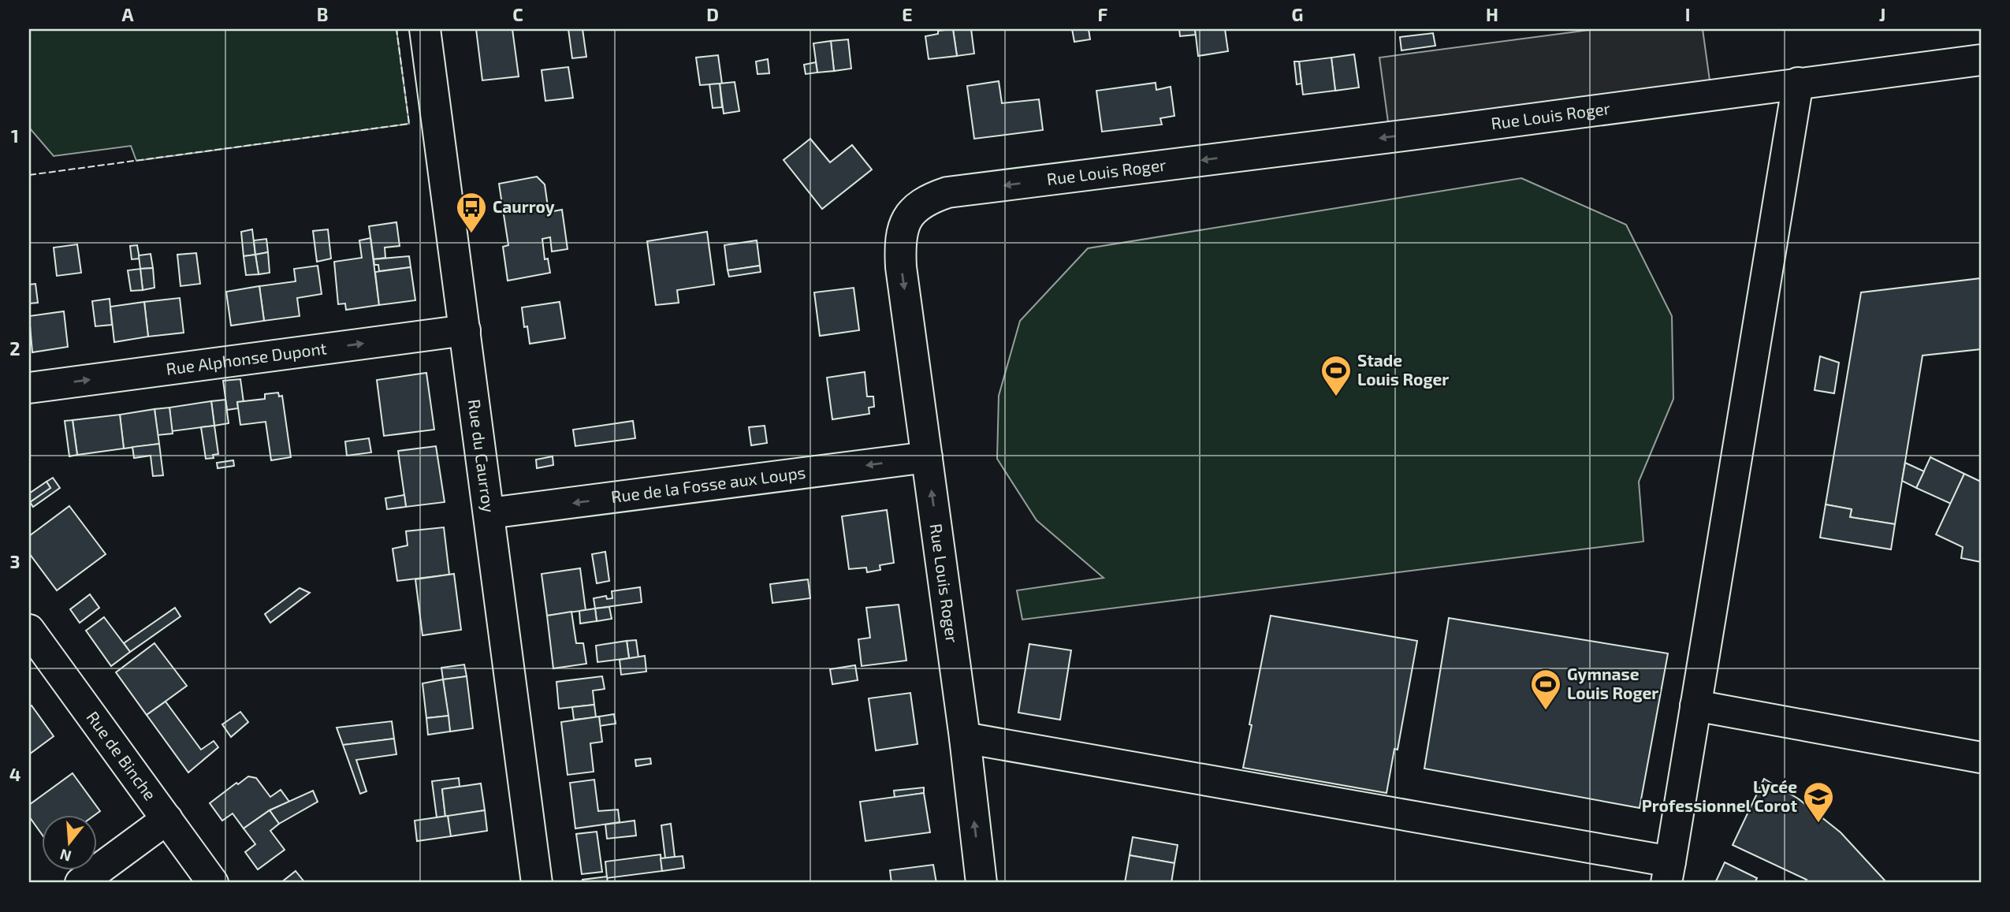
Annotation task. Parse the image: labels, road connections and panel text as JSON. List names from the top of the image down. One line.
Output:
{"streets":{"street":["Rue Louis Roger","Rue Alphonse Dupont","Rue du Caurroy","Rue de la Fosse aux Loups","Rue de Binche"]},"crossings":[["Rue Louis Roger","Rue de la Fosse aux Loups"],["Rue Alphonse Dupont","Rue du Caurroy"],["Rue du Caurroy","Rue de la Fosse aux Loups"]],"one_way":["Rue Alphonse Dupont","Rue de la Fosse aux Loups"],"places":{"bus stop":["Caurroy"],"sports":["Stade Louis Roger","Gymnase Louis Roger"],"school or university":["Lycée Professionnel Corot"]},"north":"bottom","grid":{"columns":["A","B","C","D","E","F","G","H","I","J"],"rows":["1","2","3","4"]}}
